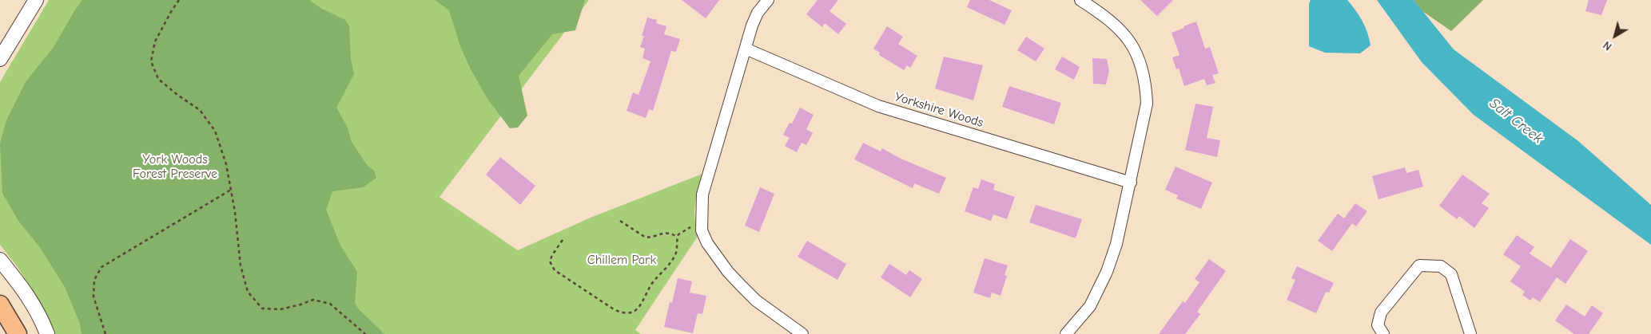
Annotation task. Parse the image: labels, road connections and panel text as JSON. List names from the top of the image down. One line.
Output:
{"streets":{"street":["Yorkshire Woods"]},"water":["Salt Creek"],"parks":["York Woods Forest Preserve","Chillem Park"],"north":"bottom left"}
